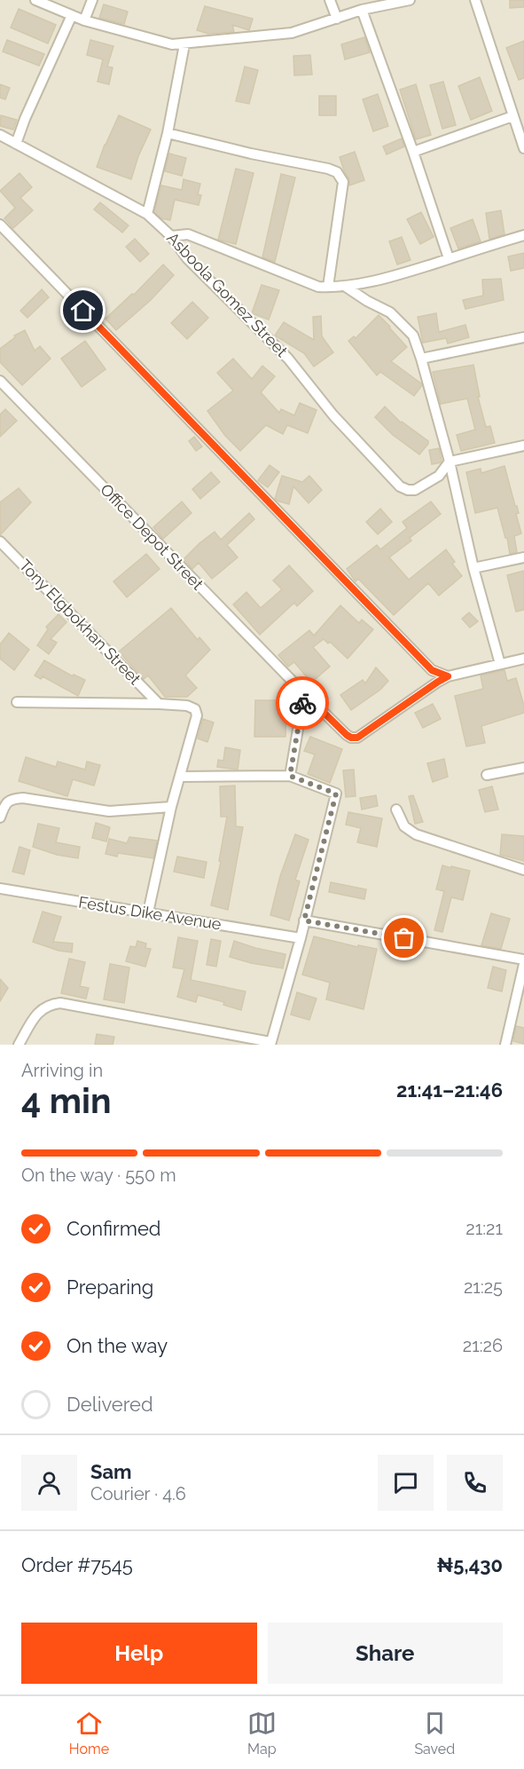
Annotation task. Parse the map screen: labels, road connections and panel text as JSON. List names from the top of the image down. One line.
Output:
{"streets":{"street":["Asboola Gomez Street","Office Depot Street","Tony Elgbokhan Street","Festus Dike Avenue"]},"page":{"heading":["4 min","Arriving in","21:41–21:46"],"panel":["Sam","Courier · 4.6","Order #7545","₦5,430"],"bar":"On the way · 550 m","list":[["Confirmed","21:21"],["Preparing","21:25"],["On the way","21:26"],"Delivered"],"buttons":["Help","Share"],"tabs":["Home","Map","Saved"]}}
